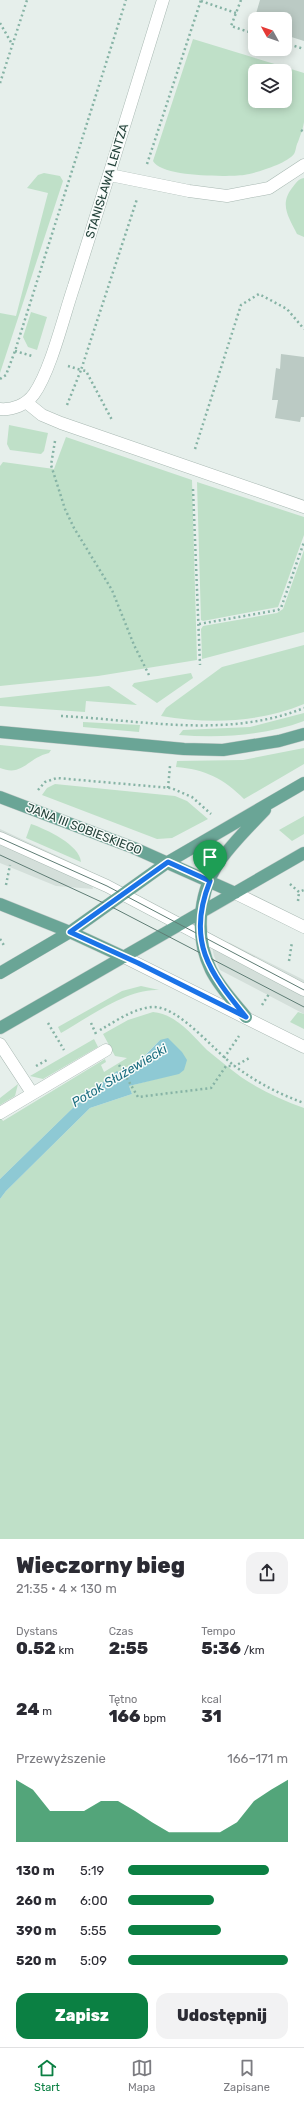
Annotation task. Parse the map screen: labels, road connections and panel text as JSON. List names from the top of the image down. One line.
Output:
{"streets":{"main road":["JANA III SOBIESKIEGO"],"street":["STANISŁAWA LENTZA"]},"water":["Potok Służewiecki"],"north":"top left","page":{"heading":["Wieczorny bieg","21:35 · 4 × 130 m"],"stats":[["Dystans","0.52 km"],["Czas","2:55"],["Tempo","5:36 /km"],["24 m"],["Tętno","166 bpm"],["kcal","31"]],"chart":["Przewyższenie","166–171 m"],"list":[{"name":"130 m","note":"5:19"},{"name":"260 m","note":"6:00"},{"name":"390 m","note":"5:55"},{"name":"520 m","note":"5:09"}],"buttons":["Zapisz","Udostępnij"],"tabs":["Start","Mapa","Zapisane"]}}
